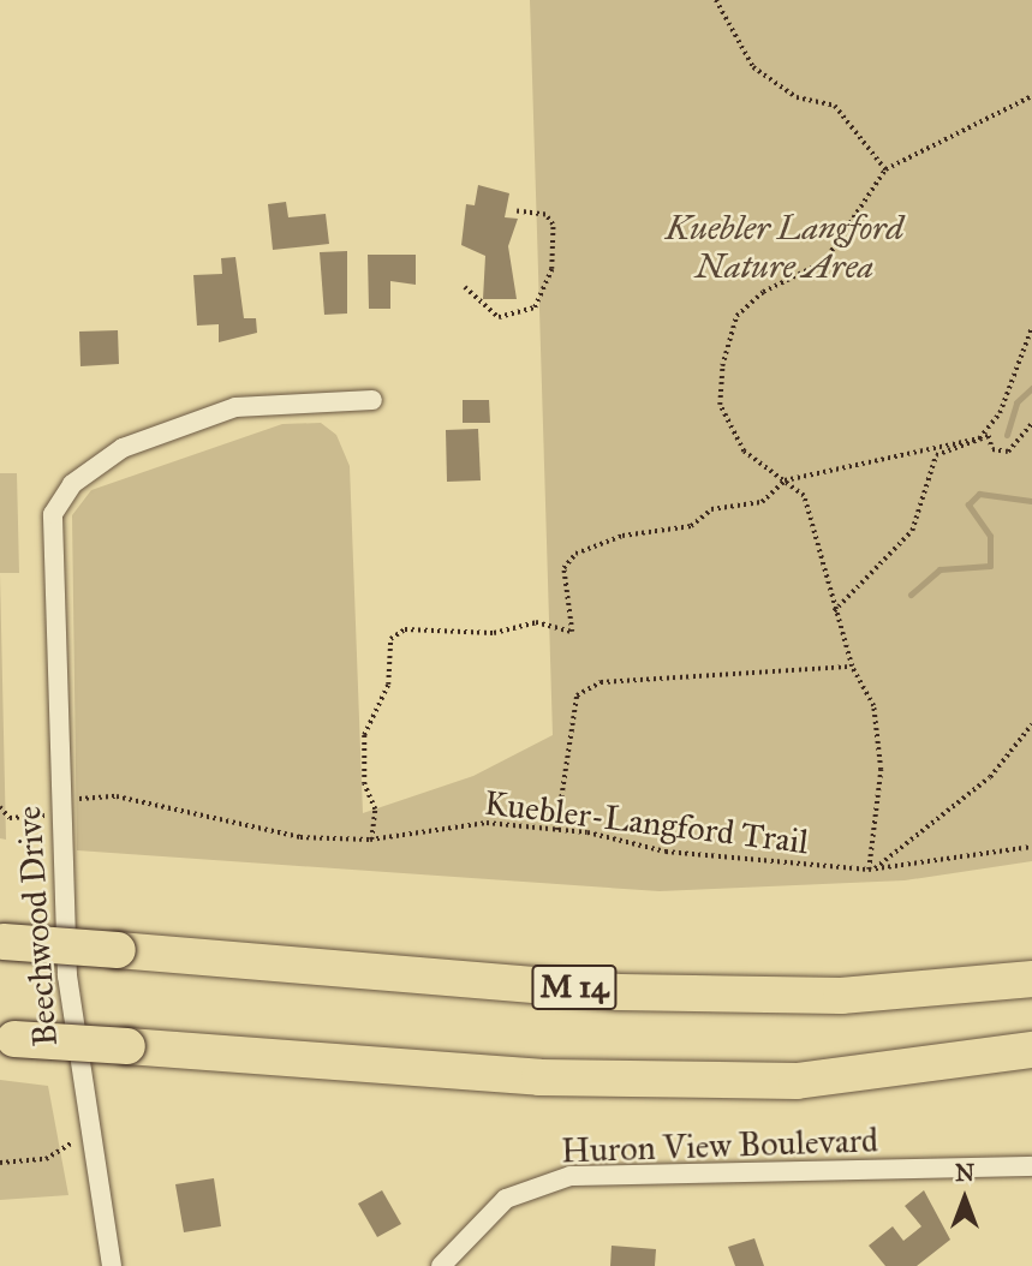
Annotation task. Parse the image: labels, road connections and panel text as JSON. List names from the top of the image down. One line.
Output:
{"streets":{"highway":["M 14"],"street":["Beechwood Drive","Huron View Boulevard"],"path":["Kuebler-Langford Trail"]},"crossings":[["Kuebler-Langford Trail","Beechwood Drive"]],"parks":["Kuebler Langford Nature Area"],"north":"top"}
